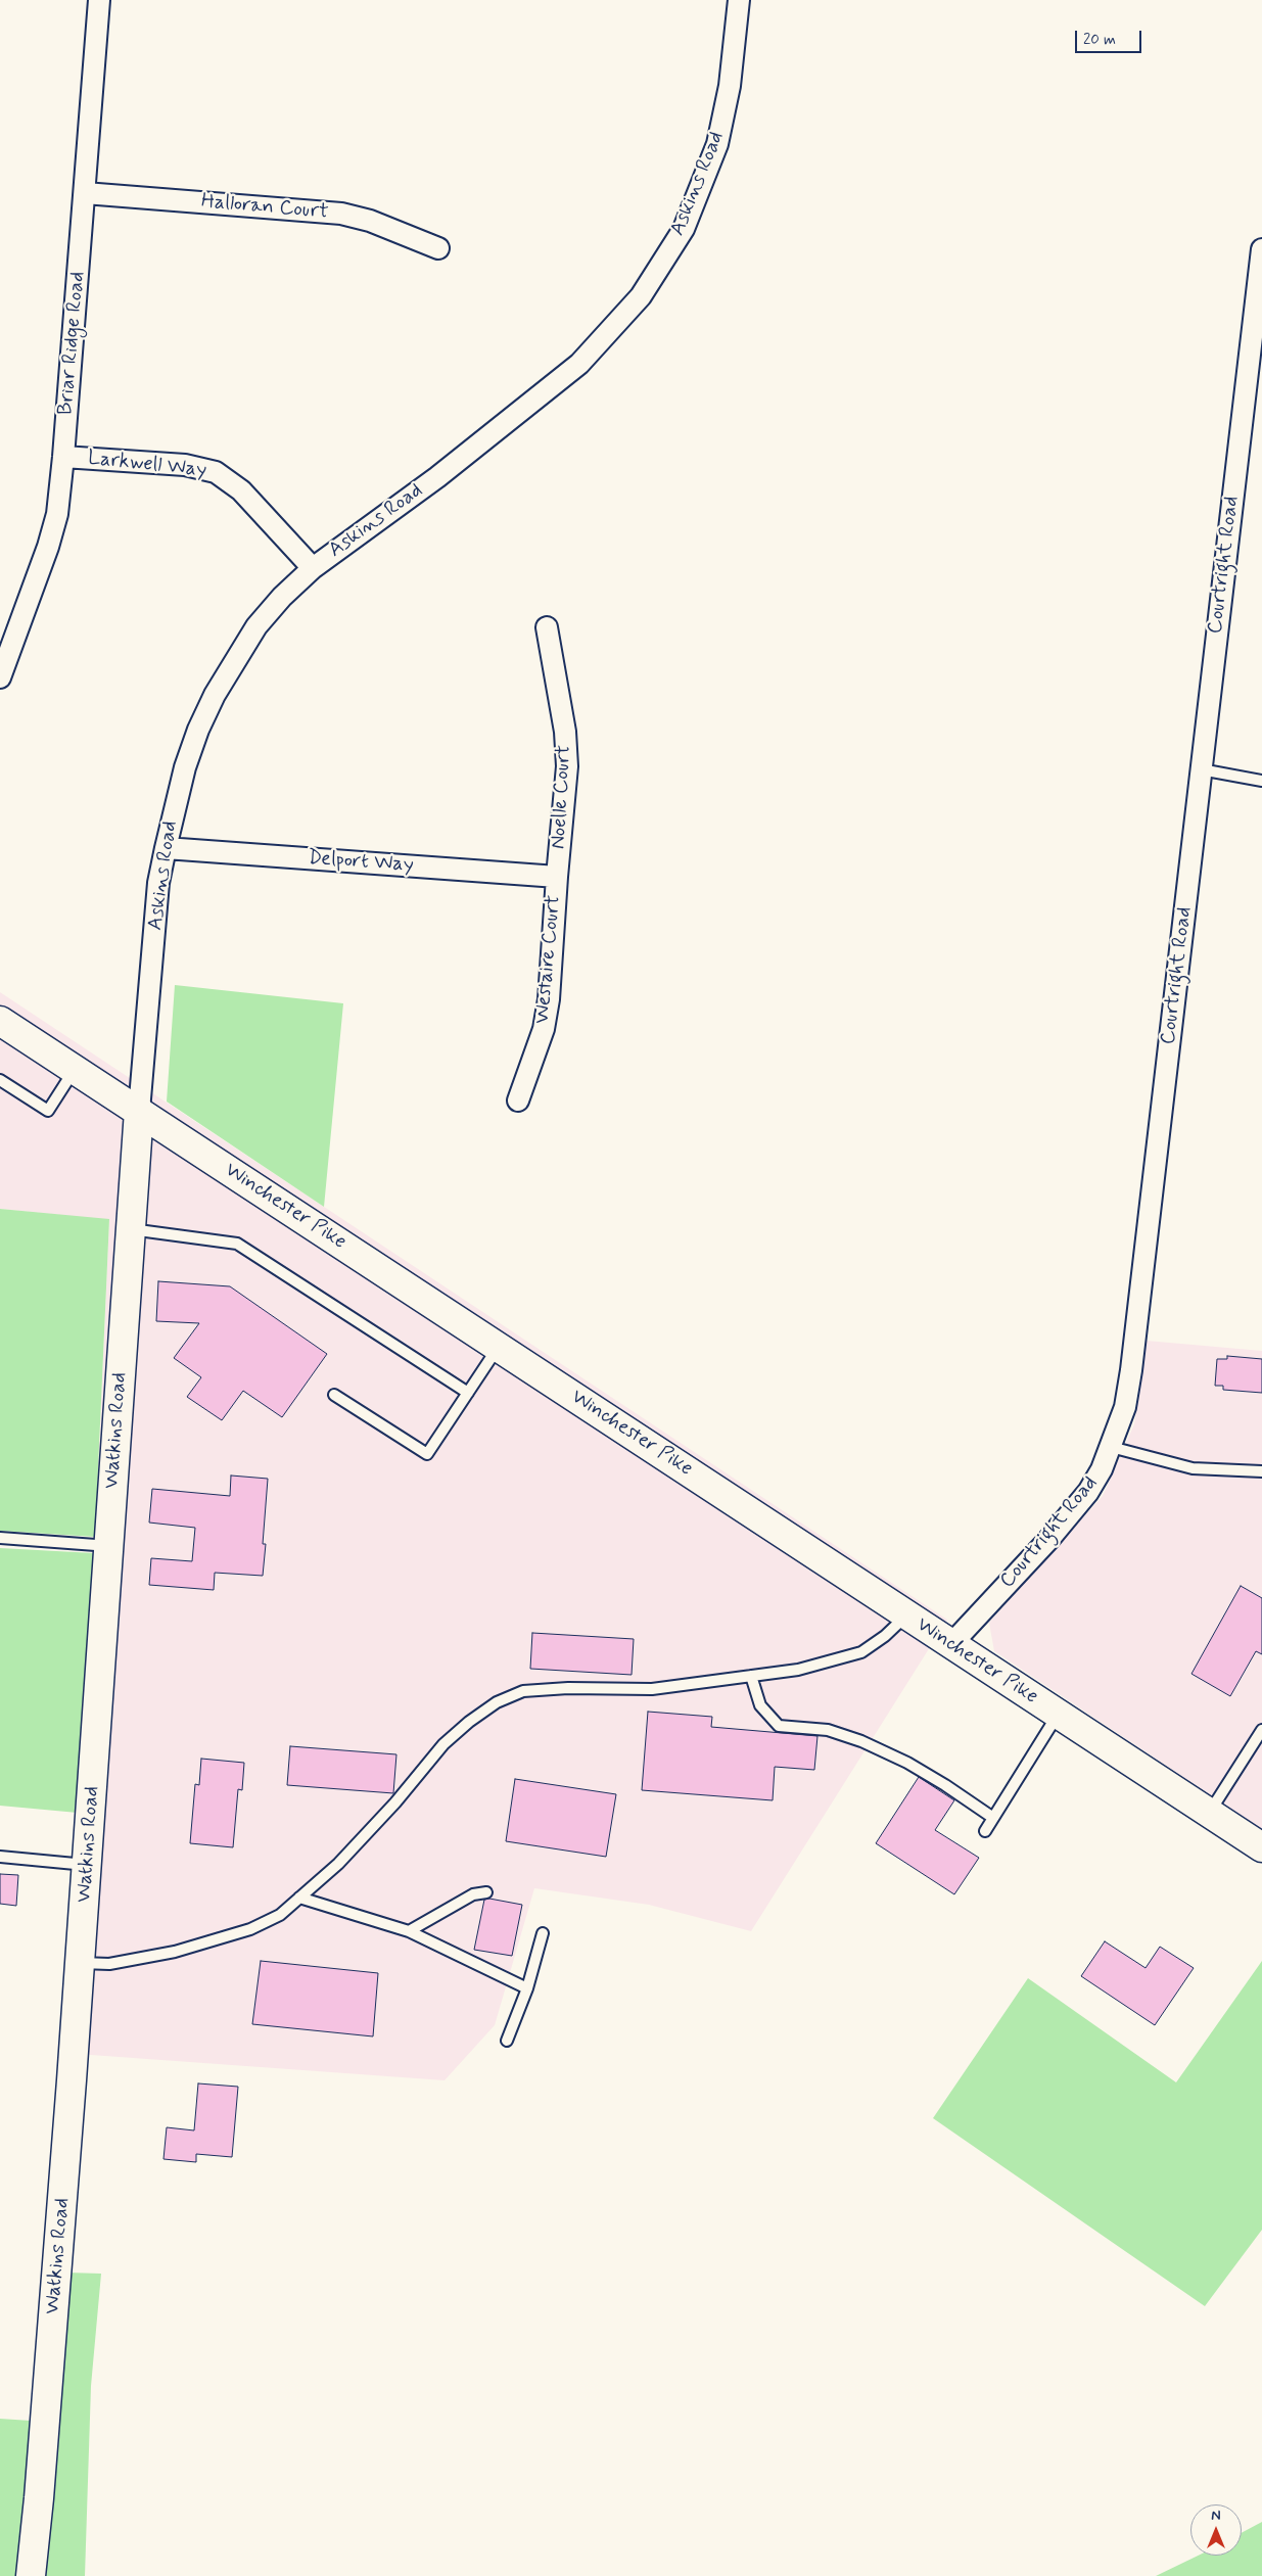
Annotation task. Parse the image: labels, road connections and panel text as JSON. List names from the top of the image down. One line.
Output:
{"streets":{"main road":["Winchester Pike","Watkins Road"],"street":["Askins Road","Halloran Court","Briar Ridge Road","Larkwell Way","Courtright Road","Noelle Court","Delport Way","Westaire Court"]},"crossings":[["Askins Road","Larkwell Way"],["Askins Road","Delport Way"],["Askins Road","Winchester Pike"],["Askins Road","Watkins Road"],["Halloran Court","Briar Ridge Road"],["Briar Ridge Road","Larkwell Way"],["Courtright Road","Winchester Pike"],["Noelle Court","Delport Way"],["Noelle Court","Westaire Court"],["Delport Way","Westaire Court"],["Winchester Pike","Watkins Road"]],"scale_bar":"20 m","north":"top"}
